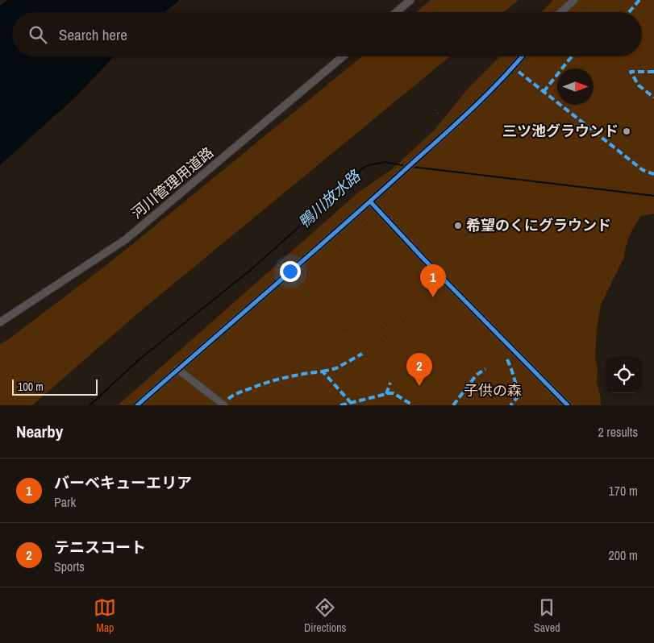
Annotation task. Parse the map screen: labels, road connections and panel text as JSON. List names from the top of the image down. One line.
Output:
{"streets":{"street":["河川管理用道路"]},"water":["鴨川放水路"],"parks":["子供の森"],"places":["三ツ池グラウンド","希望のくにグラウンド"],"scale_bar":"100 m","north":"right","page":{"search":"Search here","pins":["1","2"],"scale":"100 m","heading":["Nearby","2 results"],"list":[{"mark":"1","name":"バーベキューエリア","note":"Park","value":"170 m"},{"mark":"2","name":"テニスコート","note":"Sports","value":"200 m"}],"nav":["Map","Directions","Saved"]}}
